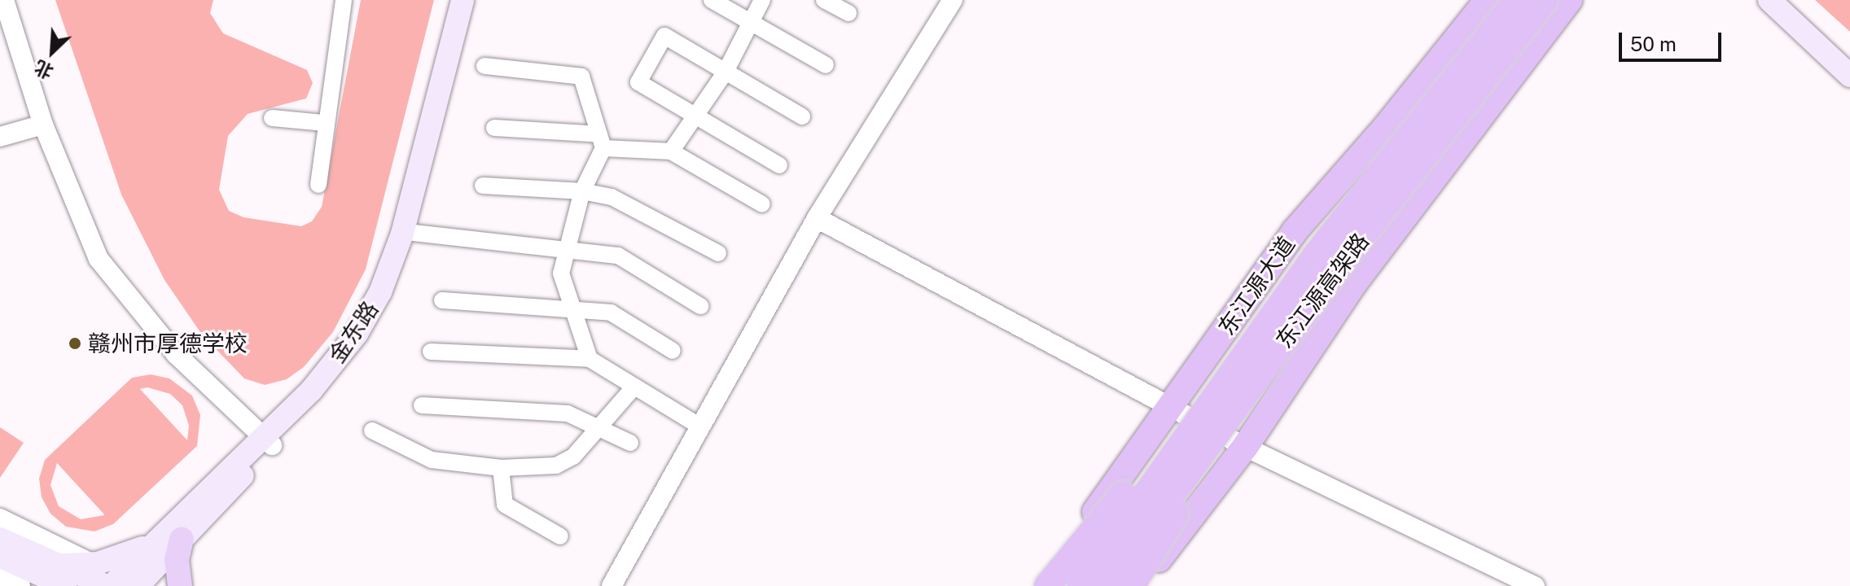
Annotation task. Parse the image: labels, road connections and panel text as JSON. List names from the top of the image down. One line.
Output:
{"streets":{"highway":["东江源大道","东江源高架路"],"main road":["金东路"]},"places":["赣州市厚德学校"],"scale_bar":"50 m","north":"bottom left"}
